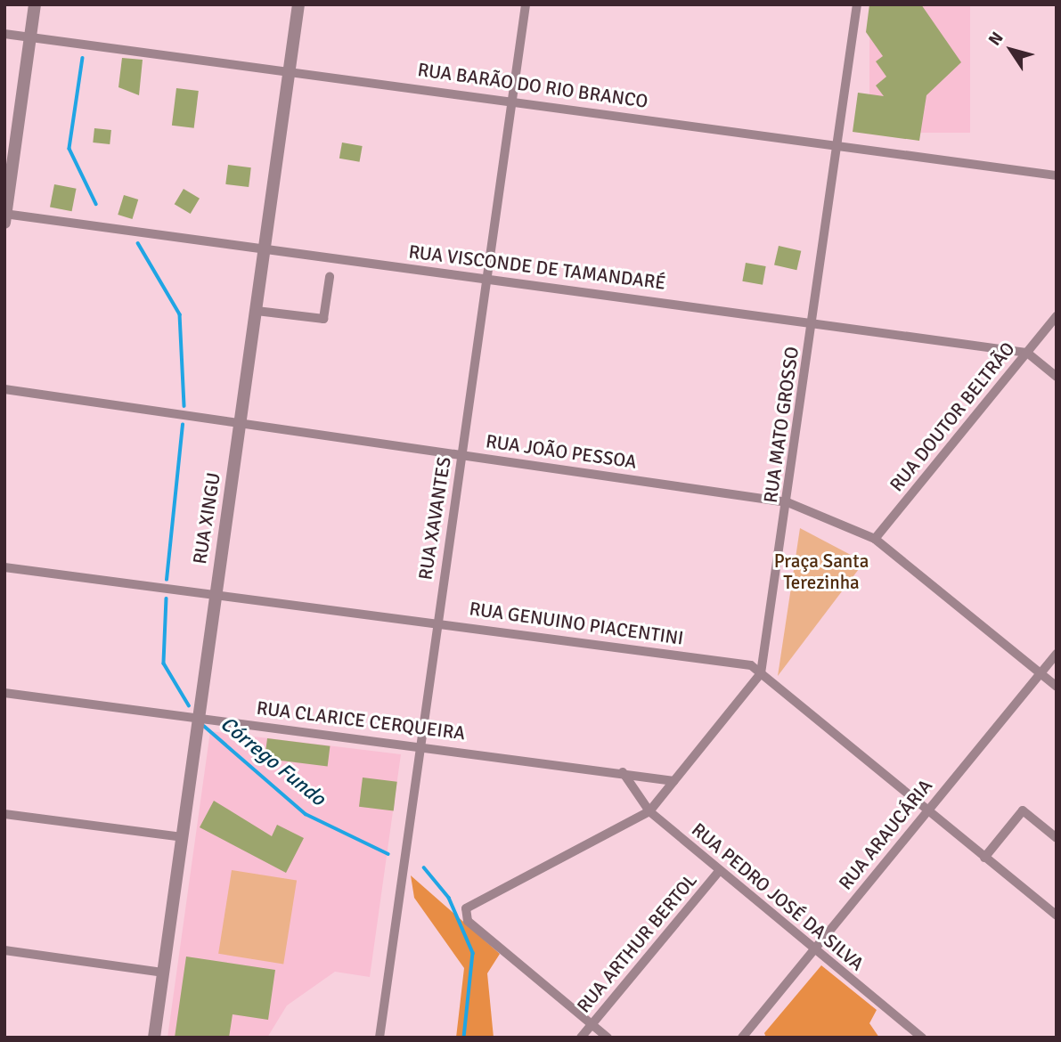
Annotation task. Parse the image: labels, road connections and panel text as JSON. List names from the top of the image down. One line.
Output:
{"streets":{"street":["RUA BARÃO DO RIO BRANCO","RUA VISCONDE DE TAMANDARÉ","RUA DOUTOR BELTRÃO","RUA MATO GROSSO","RUA JOÃO PESSOA","RUA XINGU","RUA XAVANTES","RUA GENUINO PIACENTINI","RUA CLARICE CERQUEIRA","RUA ARAUCÁRIA","RUA PEDRO JOSÉ DA SILVA","RUA ARTHUR BERTOL"]},"crossings":[["RUA BARÃO DO RIO BRANCO","RUA MATO GROSSO"],["RUA BARÃO DO RIO BRANCO","RUA XINGU"],["RUA BARÃO DO RIO BRANCO","RUA XAVANTES"],["RUA VISCONDE DE TAMANDARÉ","RUA DOUTOR BELTRÃO"],["RUA VISCONDE DE TAMANDARÉ","RUA MATO GROSSO"],["RUA VISCONDE DE TAMANDARÉ","RUA XINGU"],["RUA VISCONDE DE TAMANDARÉ","RUA XAVANTES"],["RUA DOUTOR BELTRÃO","RUA JOÃO PESSOA"],["RUA MATO GROSSO","RUA JOÃO PESSOA"],["RUA MATO GROSSO","RUA GENUINO PIACENTINI"],["RUA MATO GROSSO","RUA CLARICE CERQUEIRA"],["RUA MATO GROSSO","RUA PEDRO JOSÉ DA SILVA"],["RUA JOÃO PESSOA","RUA XINGU"],["RUA JOÃO PESSOA","RUA XAVANTES"],["RUA JOÃO PESSOA","RUA ARAUCÁRIA"],["RUA XINGU","RUA GENUINO PIACENTINI"],["RUA XINGU","RUA CLARICE CERQUEIRA"],["RUA XAVANTES","RUA GENUINO PIACENTINI"],["RUA XAVANTES","RUA CLARICE CERQUEIRA"],["RUA GENUINO PIACENTINI","RUA ARAUCÁRIA"],["RUA CLARICE CERQUEIRA","RUA PEDRO JOSÉ DA SILVA"],["RUA ARAUCÁRIA","RUA PEDRO JOSÉ DA SILVA"],["RUA PEDRO JOSÉ DA SILVA","RUA ARTHUR BERTOL"]],"water":["Córrego Fundo"],"parks":["Praça Santa Terezinha"],"north":"top left"}
